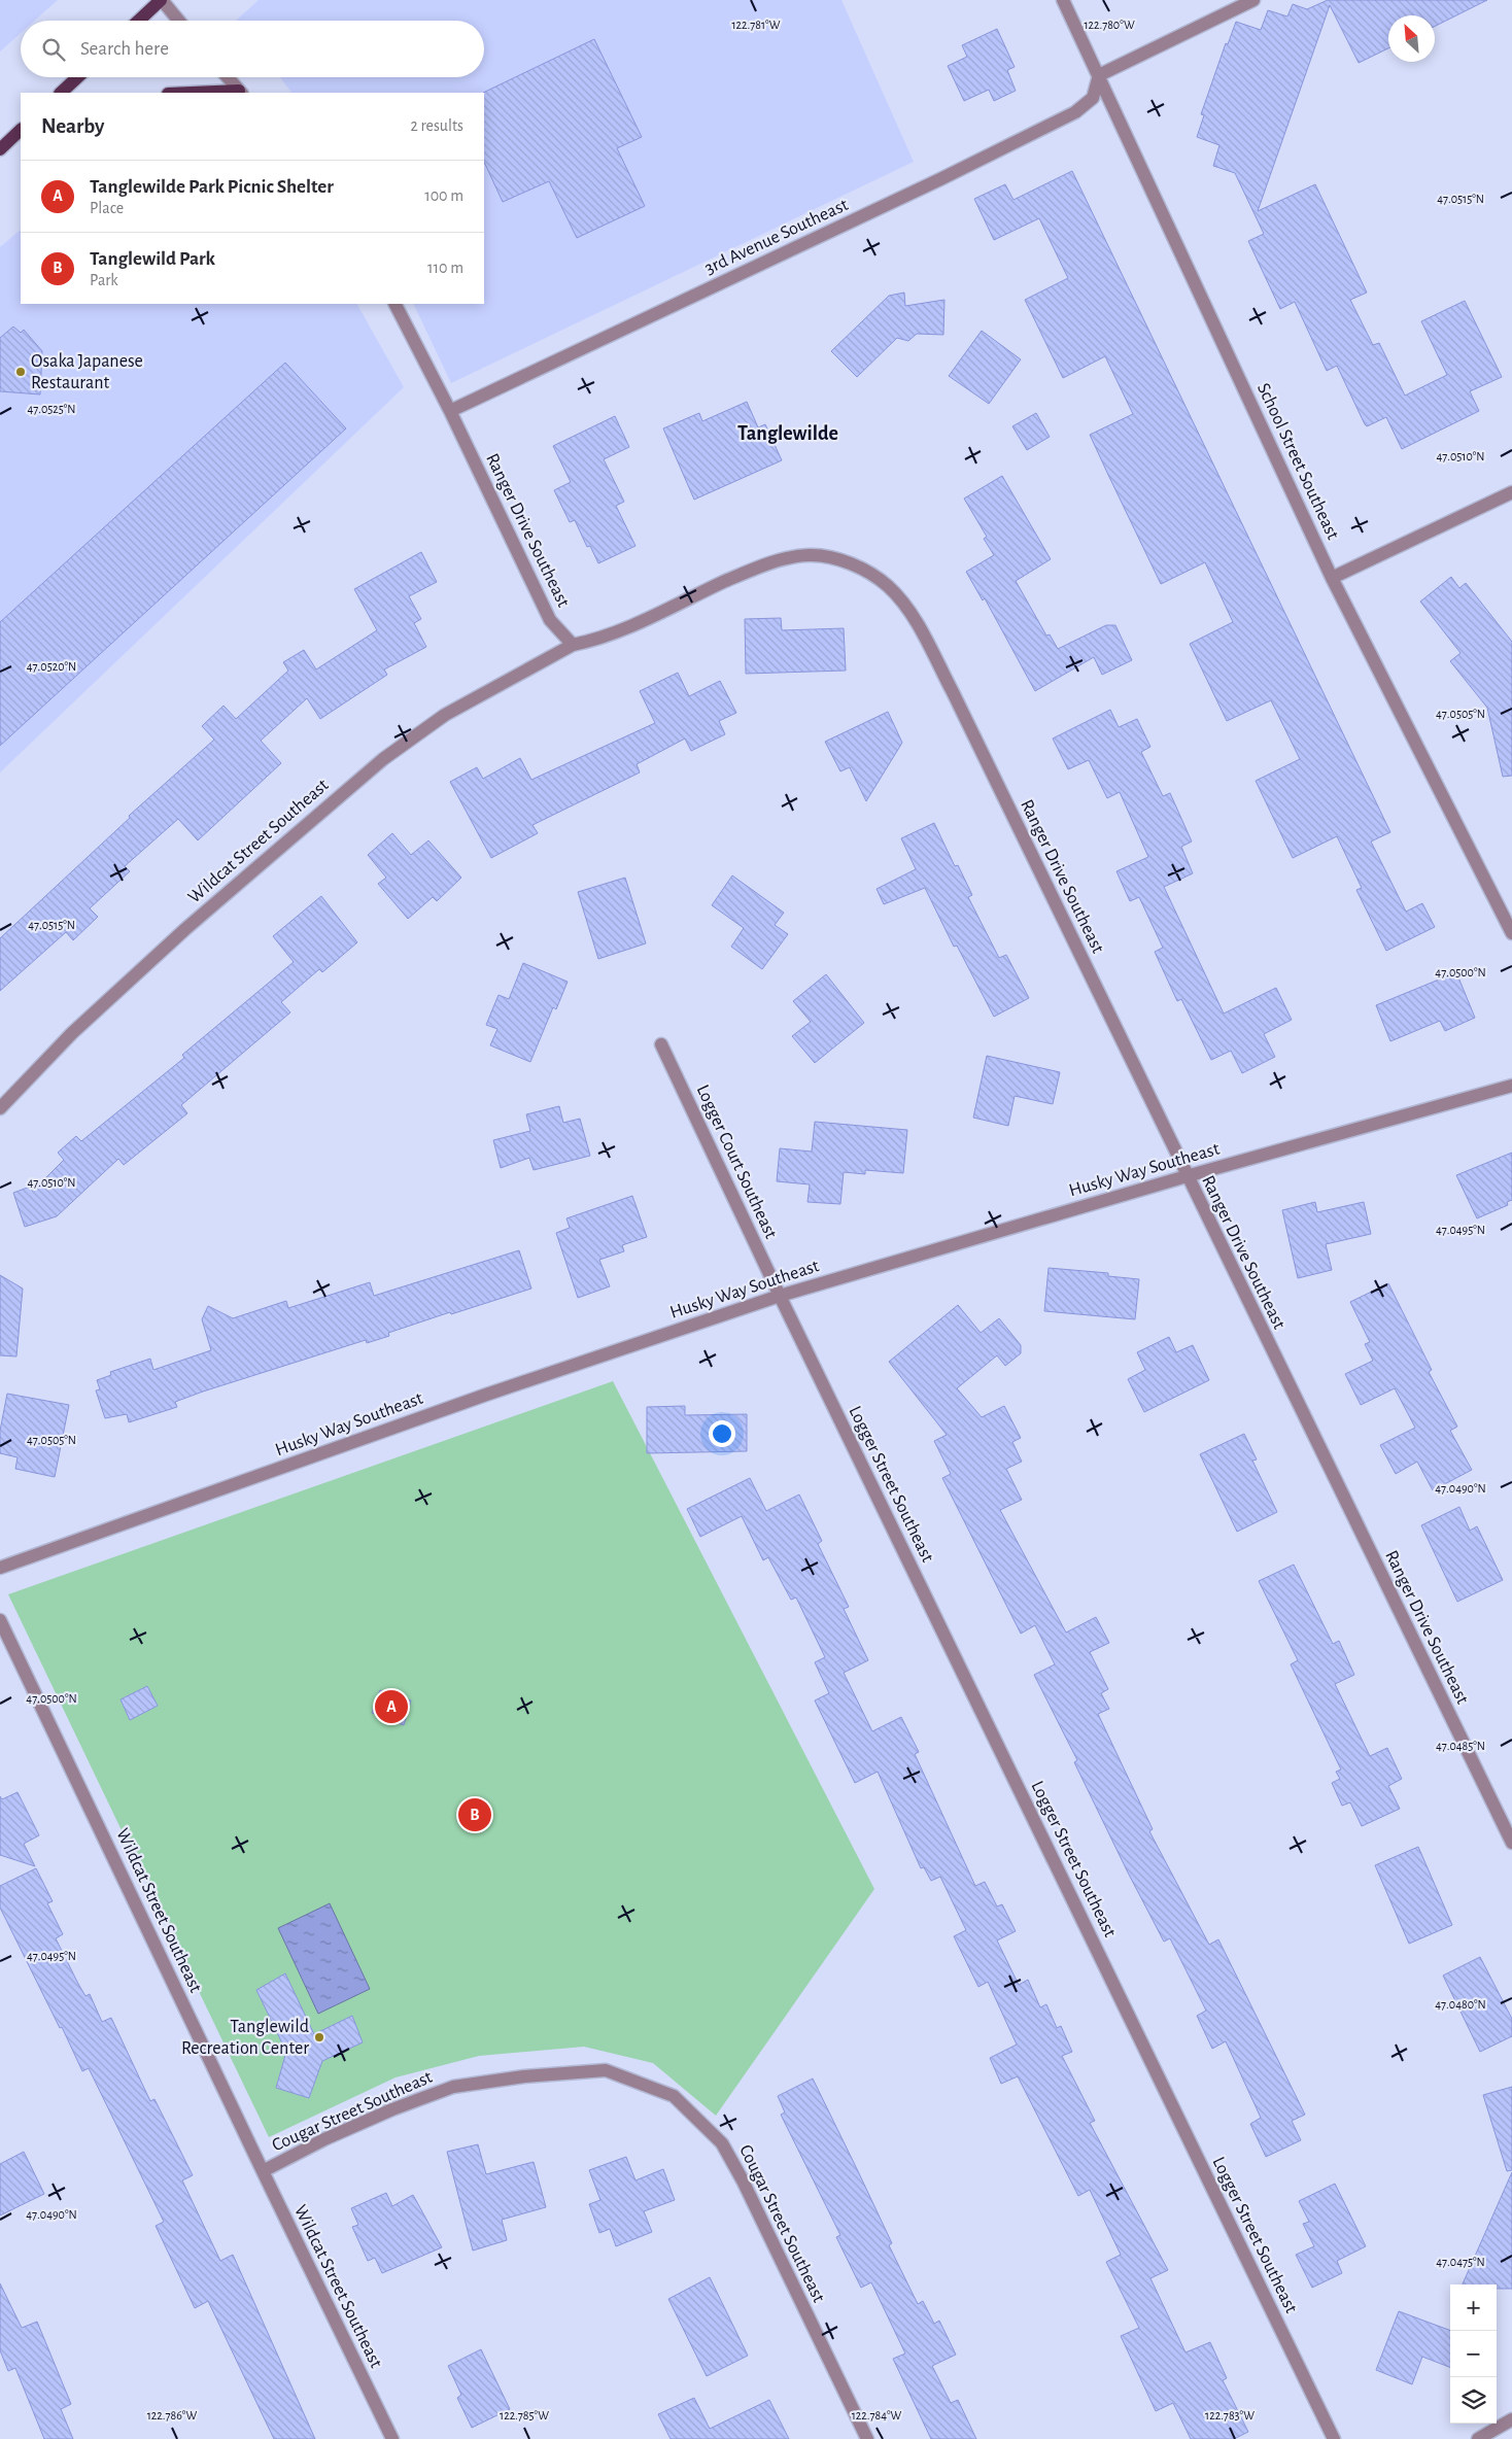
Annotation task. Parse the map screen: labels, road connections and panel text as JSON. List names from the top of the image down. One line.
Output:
{"streets":{"street":["3rd Avenue Southeast","School Street Southeast","Ranger Drive Southeast","Wildcat Street Southeast","Logger Court Southeast","Husky Way Southeast","Logger Street Southeast","Cougar Street Southeast"]},"crossings":[["3rd Avenue Southeast","School Street Southeast"],["3rd Avenue Southeast","Ranger Drive Southeast"],["Ranger Drive Southeast","Wildcat Street Southeast"],["Ranger Drive Southeast","Husky Way Southeast"],["Wildcat Street Southeast","Cougar Street Southeast"],["Logger Court Southeast","Husky Way Southeast"],["Logger Court Southeast","Logger Street Southeast"],["Husky Way Southeast","Logger Street Southeast"]],"districts":["Tanglewilde"],"places":["Osaka Japanese Restaurant","Tanglewild Recreation Center"],"north":"top left","page":{"search":"Search here","heading":["Nearby","2 results"],"list":[{"mark":"A","name":"Tanglewilde Park Picnic Shelter","note":"Place","value":"100 m"},{"mark":"B","name":"Tanglewild Park","note":"Park","value":"110 m"}],"pins":["A","B"],"map_buttons":["+","−"]},"coordinates":["122.780°W","122.781°W","47.0515°N","47.0525°N","47.0510°N","47.0520°N","47.0505°N","47.0500°N","47.0495°N","47.0490°N","47.0485°N","47.0480°N","47.0475°N","122.786°W","122.785°W","122.784°W","122.783°W"]}
